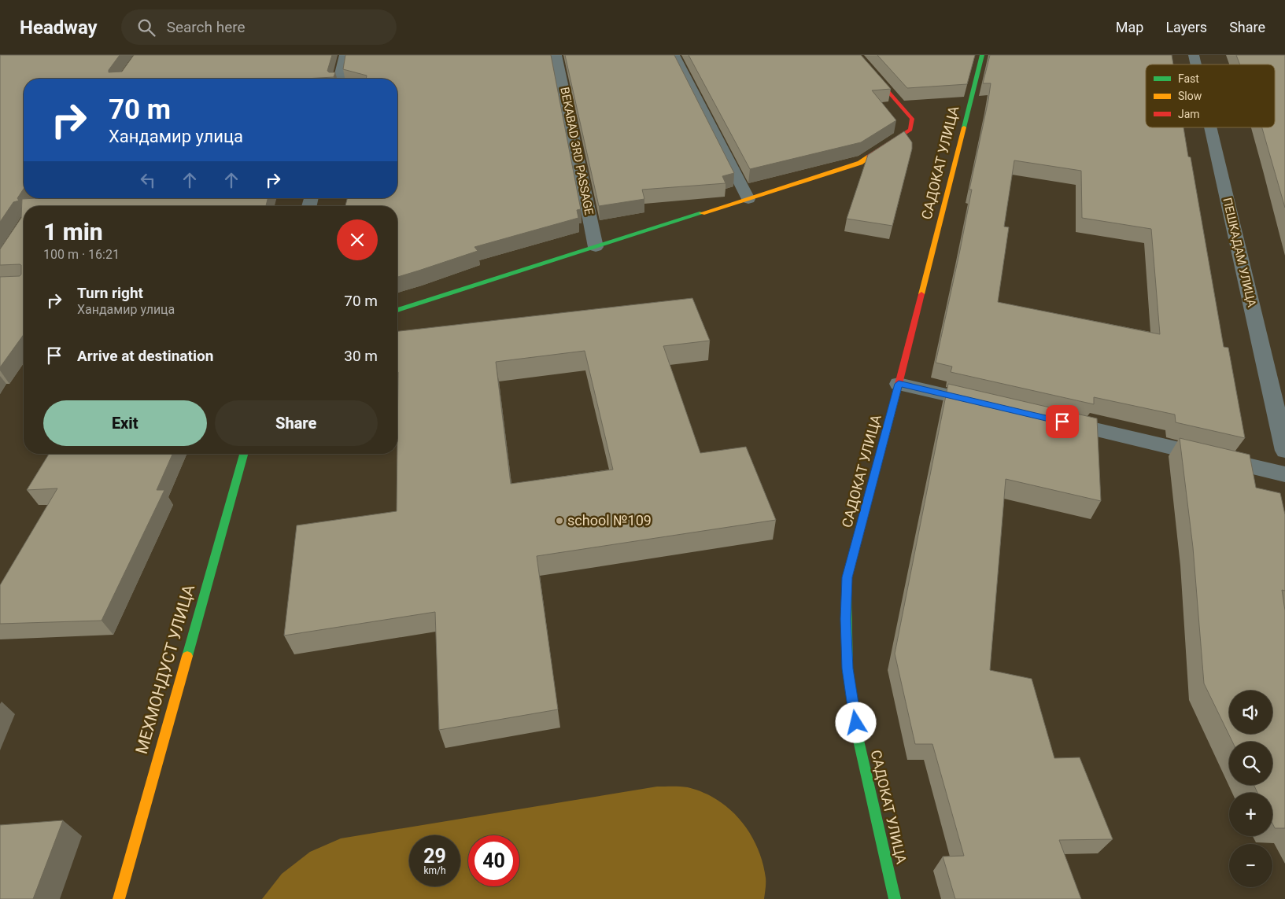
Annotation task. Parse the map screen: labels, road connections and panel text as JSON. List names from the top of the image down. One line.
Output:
{"streets":{"street":["BEKABAD 3RD PASSAGE","САДОКАТ УЛИЦА","ПЕШКАДАМ УЛИЦА","МЕХМОНДУСТ УЛИЦА"]},"places":["school №109"],"legend":["Fast","Slow","Jam"],"page":{"header":"Headway","search":"Search here","nav":["Map","Layers","Share"],"turn":["70 m","Хандамир улица"],"heading":["1 min","100 m · 16:21"],"list":[{"name":"Turn right","note":"Хандамир улица","value":"70 m"},{"name":"Arrive at destination","value":"30 m"}],"buttons":["Exit","Share"],"map_buttons":["+","−"],"speed":"29 km/h","limit":"40"}}
